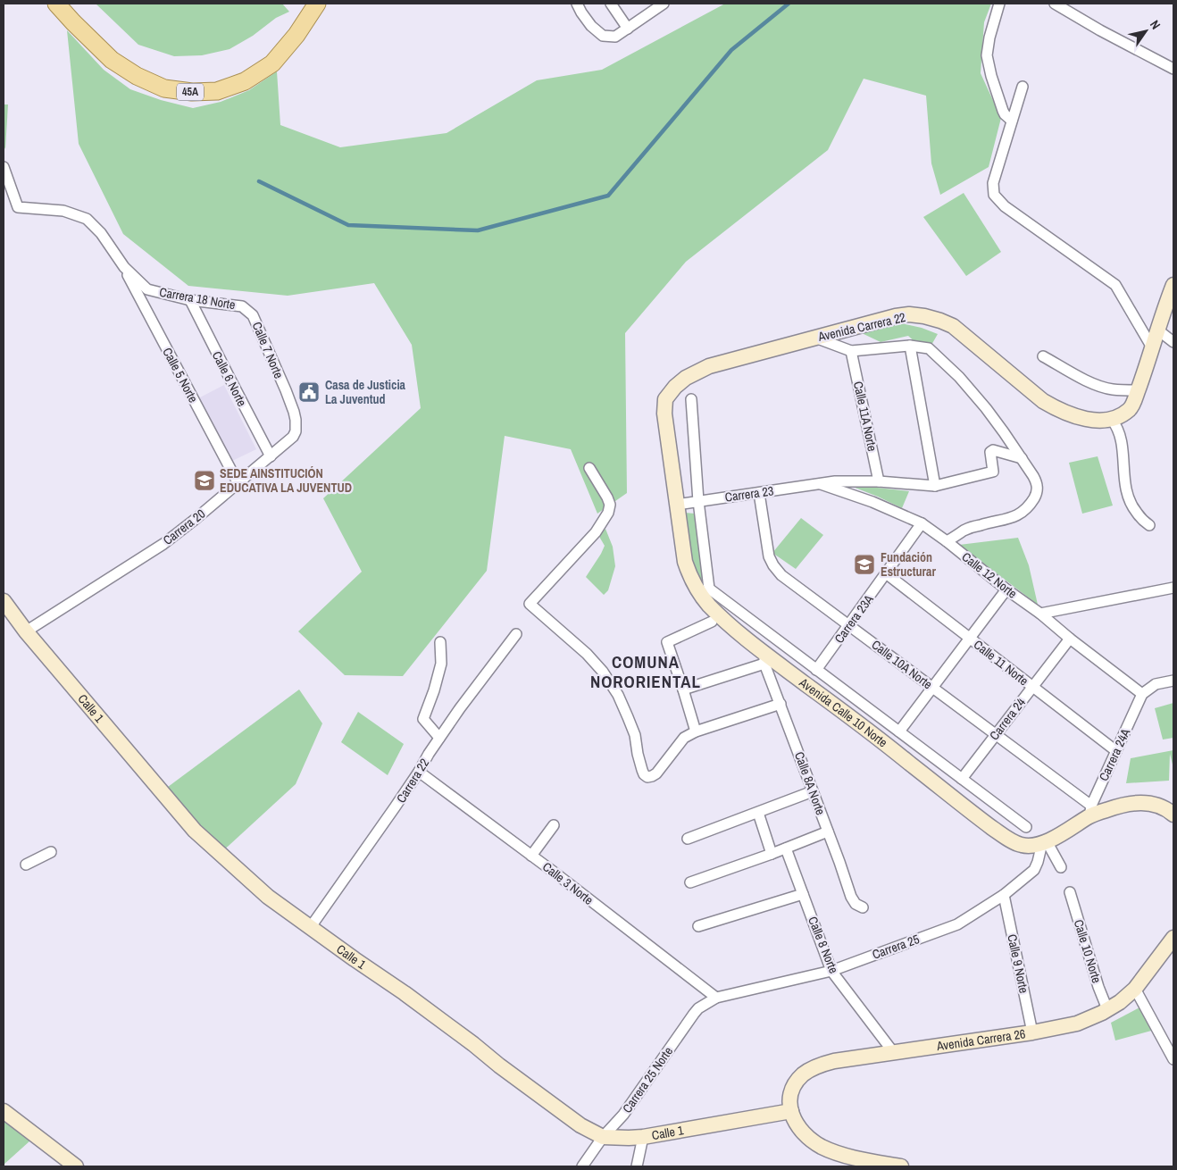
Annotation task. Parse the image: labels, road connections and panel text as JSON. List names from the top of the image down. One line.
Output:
{"streets":{"main road":["45A"],"street":["Carrera 18 Norte","Avenida Carrera 22","Calle 7 Norte","Calle 5 Norte","Calle 6 Norte","Calle 11A Norte","Carrera 23","Carrera 20","Calle 12 Norte","Carrera 23A","Calle 11 Norte","Calle 10A Norte","Calle 1","Avenida Calle 10 Norte","Carrera 24","Carrera 24A","Carrera 22","Calle 8A Norte","Calle 3 Norte","Calle 8 Norte","Carrera 25","Calle 10 Norte","Calle 9 Norte","Avenida Carrera 26","Carrera 25 Norte"]},"crossings":[["Carrera 18 Norte","Calle 7 Norte"],["Carrera 18 Norte","Calle 5 Norte"],["Carrera 18 Norte","Calle 6 Norte"],["Avenida Carrera 22","Avenida Calle 10 Norte"],["Calle 7 Norte","Carrera 20"],["Calle 5 Norte","Carrera 20"],["Calle 6 Norte","Carrera 20"],["Carrera 23","Calle 12 Norte"],["Carrera 23","Calle 10A Norte"],["Carrera 23","Avenida Calle 10 Norte"],["Carrera 20","Calle 1"],["Calle 12 Norte","Carrera 23A"],["Calle 12 Norte","Carrera 24"],["Calle 12 Norte","Carrera 24A"],["Carrera 23A","Calle 11 Norte"],["Carrera 23A","Calle 10A Norte"],["Calle 11 Norte","Carrera 24"],["Calle 11 Norte","Carrera 24A"],["Calle 10A Norte","Avenida Calle 10 Norte"],["Calle 10A Norte","Carrera 24"],["Calle 10A Norte","Carrera 24A"],["Calle 1","Carrera 22"],["Calle 1","Avenida Carrera 26"],["Calle 1","Carrera 25 Norte"],["Avenida Calle 10 Norte","Carrera 24A"],["Avenida Calle 10 Norte","Calle 8A Norte"],["Avenida Calle 10 Norte","Carrera 25"],["Carrera 22","Calle 3 Norte"],["Calle 3 Norte","Carrera 25"],["Calle 3 Norte","Carrera 25 Norte"],["Calle 8 Norte","Carrera 25"],["Calle 8 Norte","Avenida Carrera 26"],["Carrera 25","Calle 9 Norte"],["Carrera 25","Carrera 25 Norte"],["Calle 10 Norte","Avenida Carrera 26"],["Calle 9 Norte","Avenida Carrera 26"]],"districts":["COMUNA NORORIENTAL"],"places":{"public building":["Casa de Justicia La Juventud"],"school or university":["SEDE AINSTITUCIÓN EDUCATIVA LA JUVENTUD","Fundación Estructurar"]},"north":"top right"}
